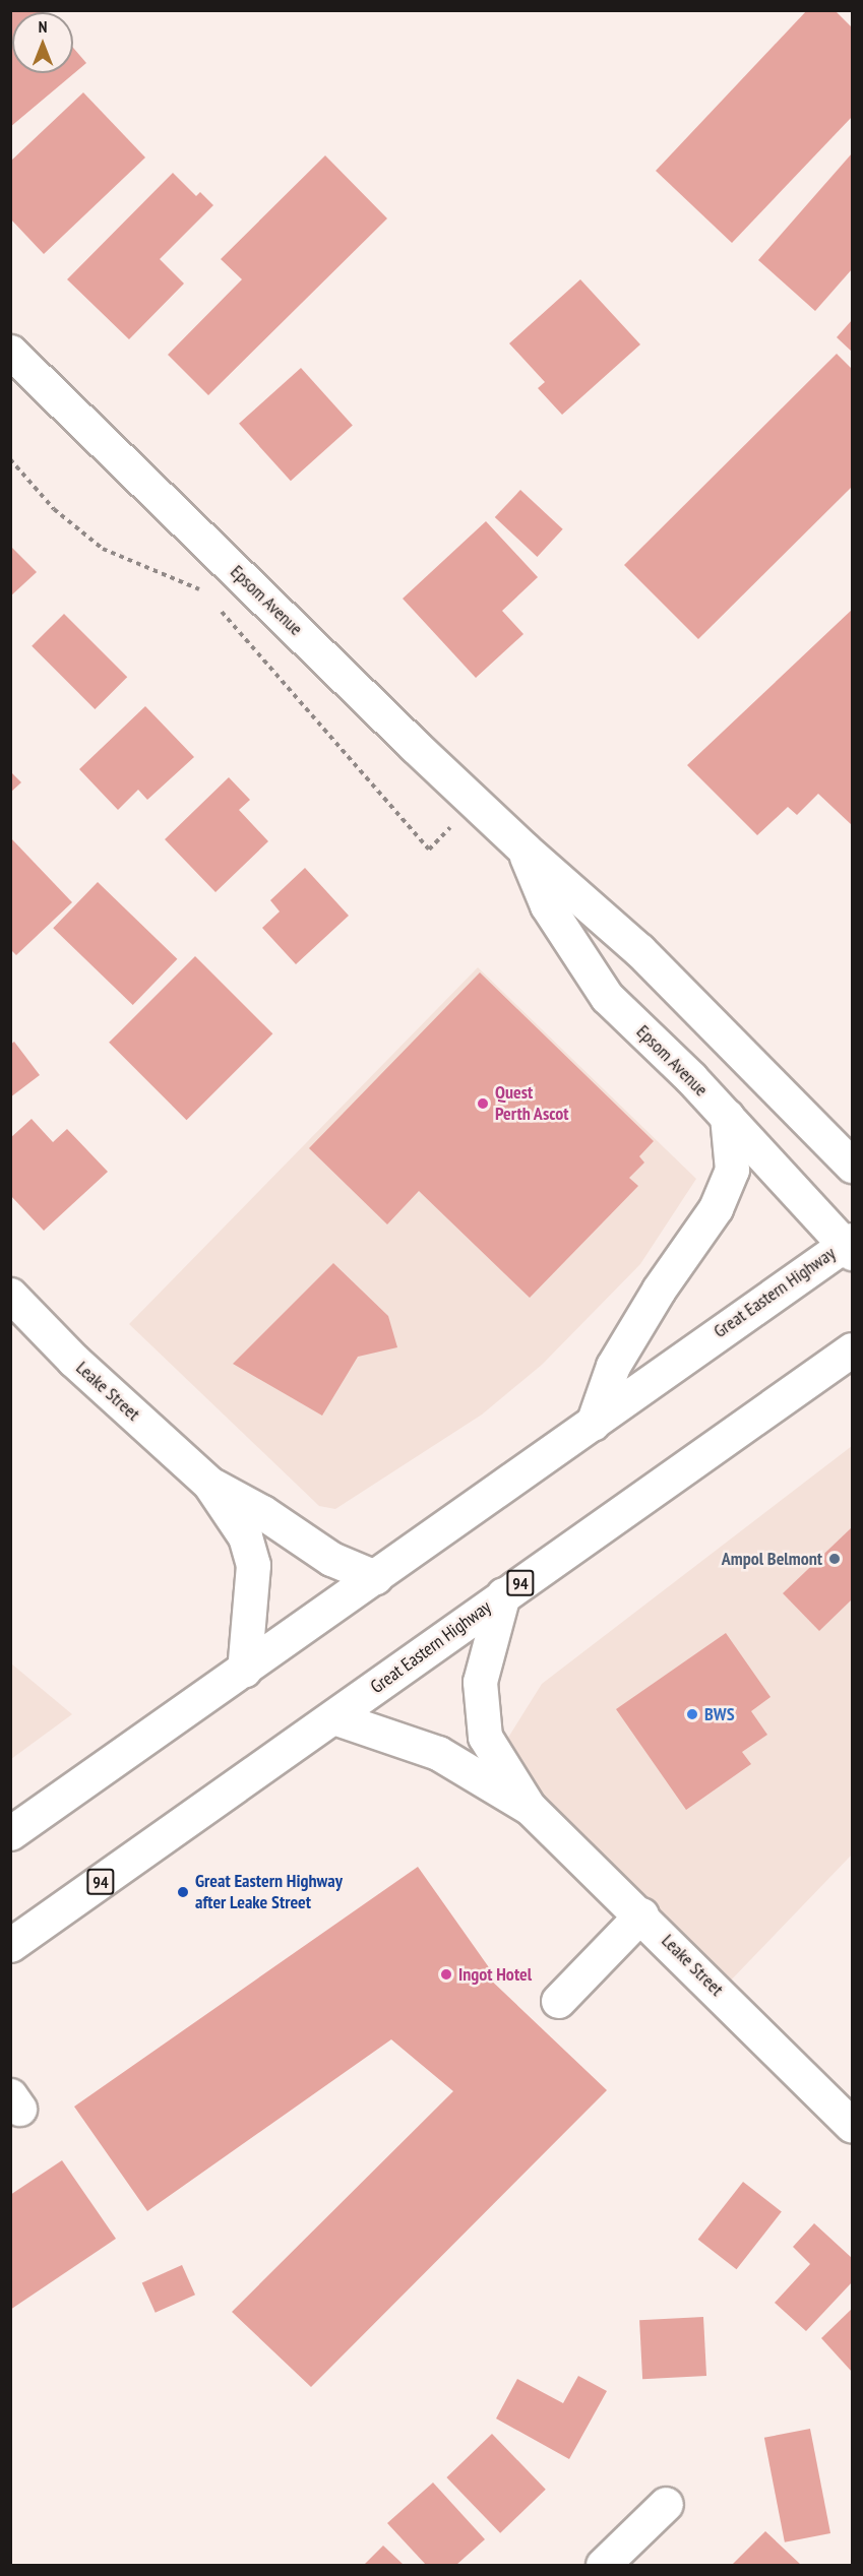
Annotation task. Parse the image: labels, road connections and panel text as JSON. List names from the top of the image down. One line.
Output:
{"streets":{"main road":["Epsom Avenue","Great Eastern Highway","Leake Street","94"]},"crossings":[["Epsom Avenue","Great Eastern Highway"],["Great Eastern Highway","Leake Street"]],"places":["Quest Perth Ascot","Ampol Belmont","BWS","Great Eastern Highway after Leake Street","Ingot Hotel"],"north":"top"}
